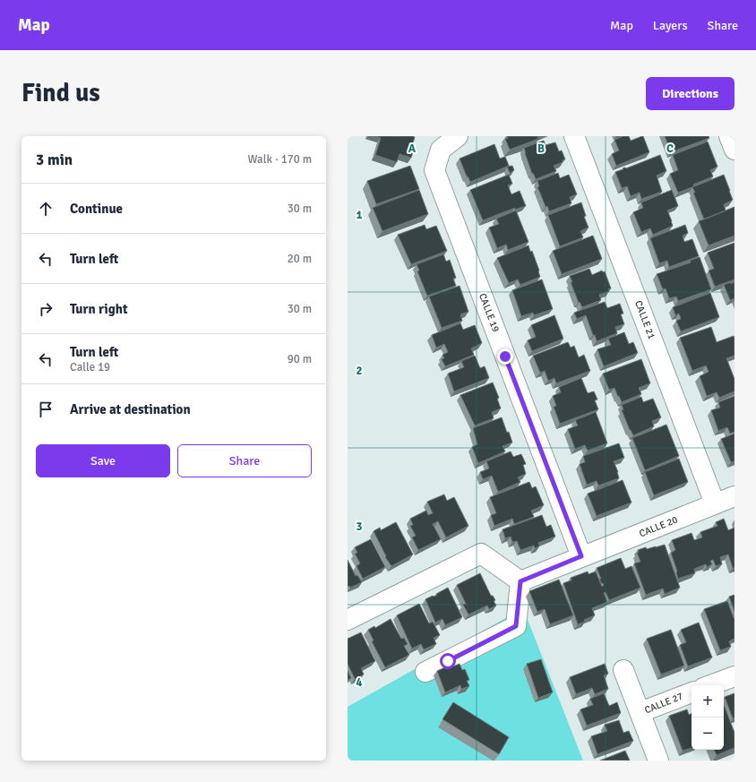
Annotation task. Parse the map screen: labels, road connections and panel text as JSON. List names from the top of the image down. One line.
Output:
{"streets":{"street":["CALLE 19","CALLE 21","CALLE 20","CALLE 27"]},"crossings":[["CALLE 19","CALLE 20"],["CALLE 21","CALLE 20"]],"page":{"header":"Map","nav":["Map","Layers","Share"],"buttons":["Directions",["Save","Share"]],"title":"Find us","heading":["3 min","Walk · 170 m"],"list":[["Continue","30 m"],["Turn left","20 m"],["Turn right","30 m"],["Turn left","Calle 19","90 m"],"Arrive at destination"],"map_buttons":["+","−"]},"grid":{"columns":["A","B","C"],"rows":["1","2","3","4"]}}
